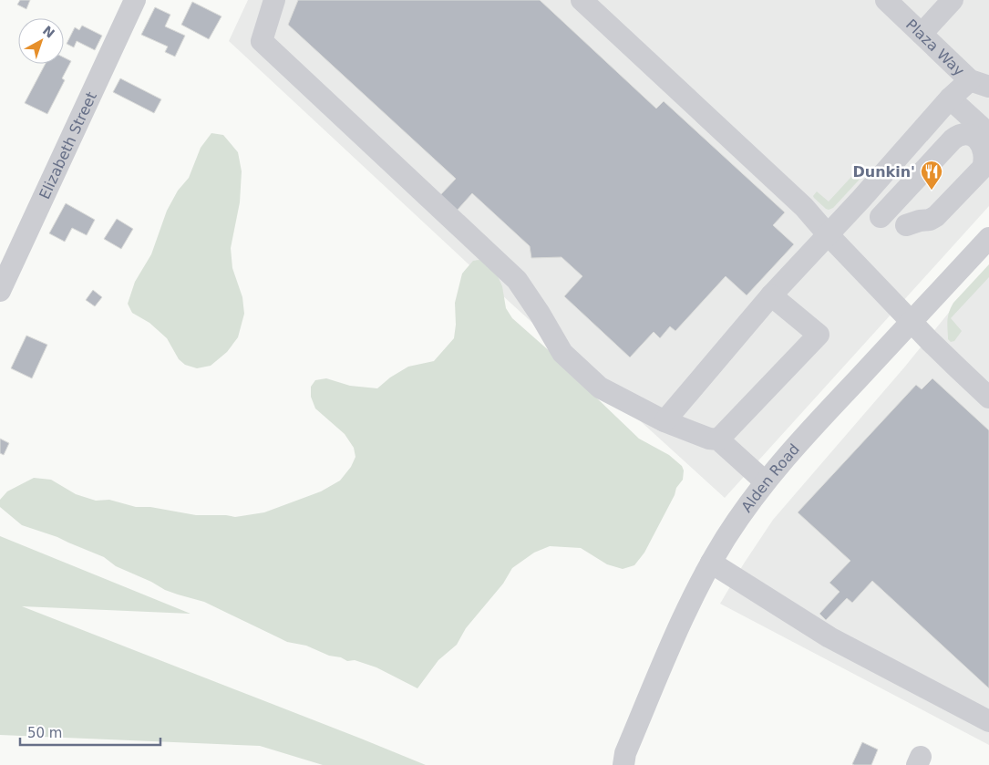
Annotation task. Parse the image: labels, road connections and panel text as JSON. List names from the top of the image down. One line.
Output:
{"streets":{"street":["Plaza Way","Elizabeth Street","Alden Road"]},"places":{"restaurant":["Dunkin'"]},"scale_bar":"50 m","north":"top right"}
